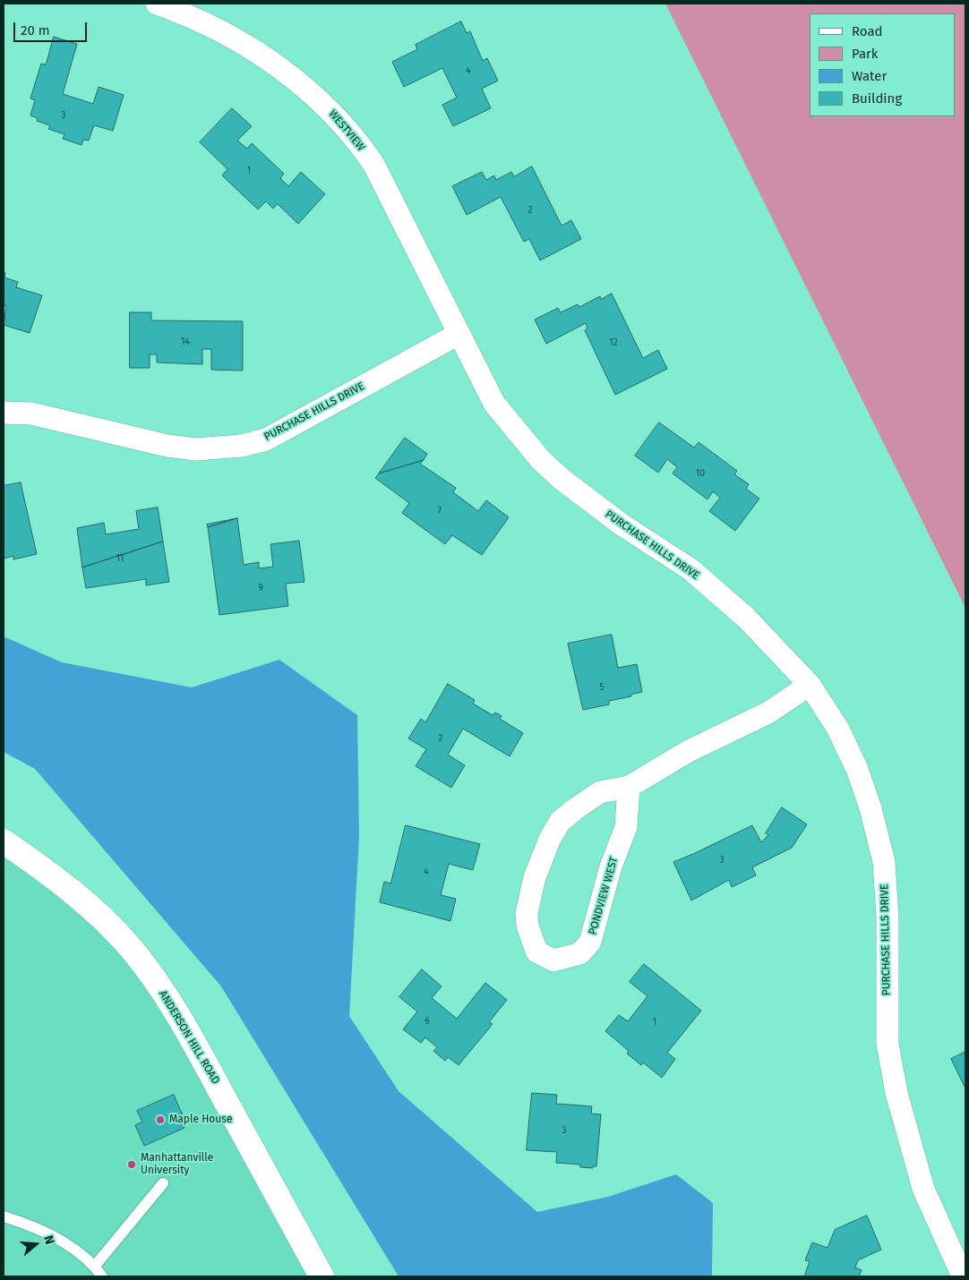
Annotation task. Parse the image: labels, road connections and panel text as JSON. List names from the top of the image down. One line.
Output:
{"streets":{"main road":["ANDERSON HILL ROAD"],"street":["WESTVIEW","PURCHASE HILLS DRIVE","PONDVIEW WEST"]},"crossings":[["WESTVIEW","PURCHASE HILLS DRIVE"],["PURCHASE HILLS DRIVE","PONDVIEW WEST"]],"places":["Maple House","Manhattanville University"],"house_numbers":["4","3","1","2","14","12","10","7","11","9","5","2","3","4","6","1","3"],"legend":["Road","Park","Water","Building"],"scale_bar":"20 m","north":"right"}
